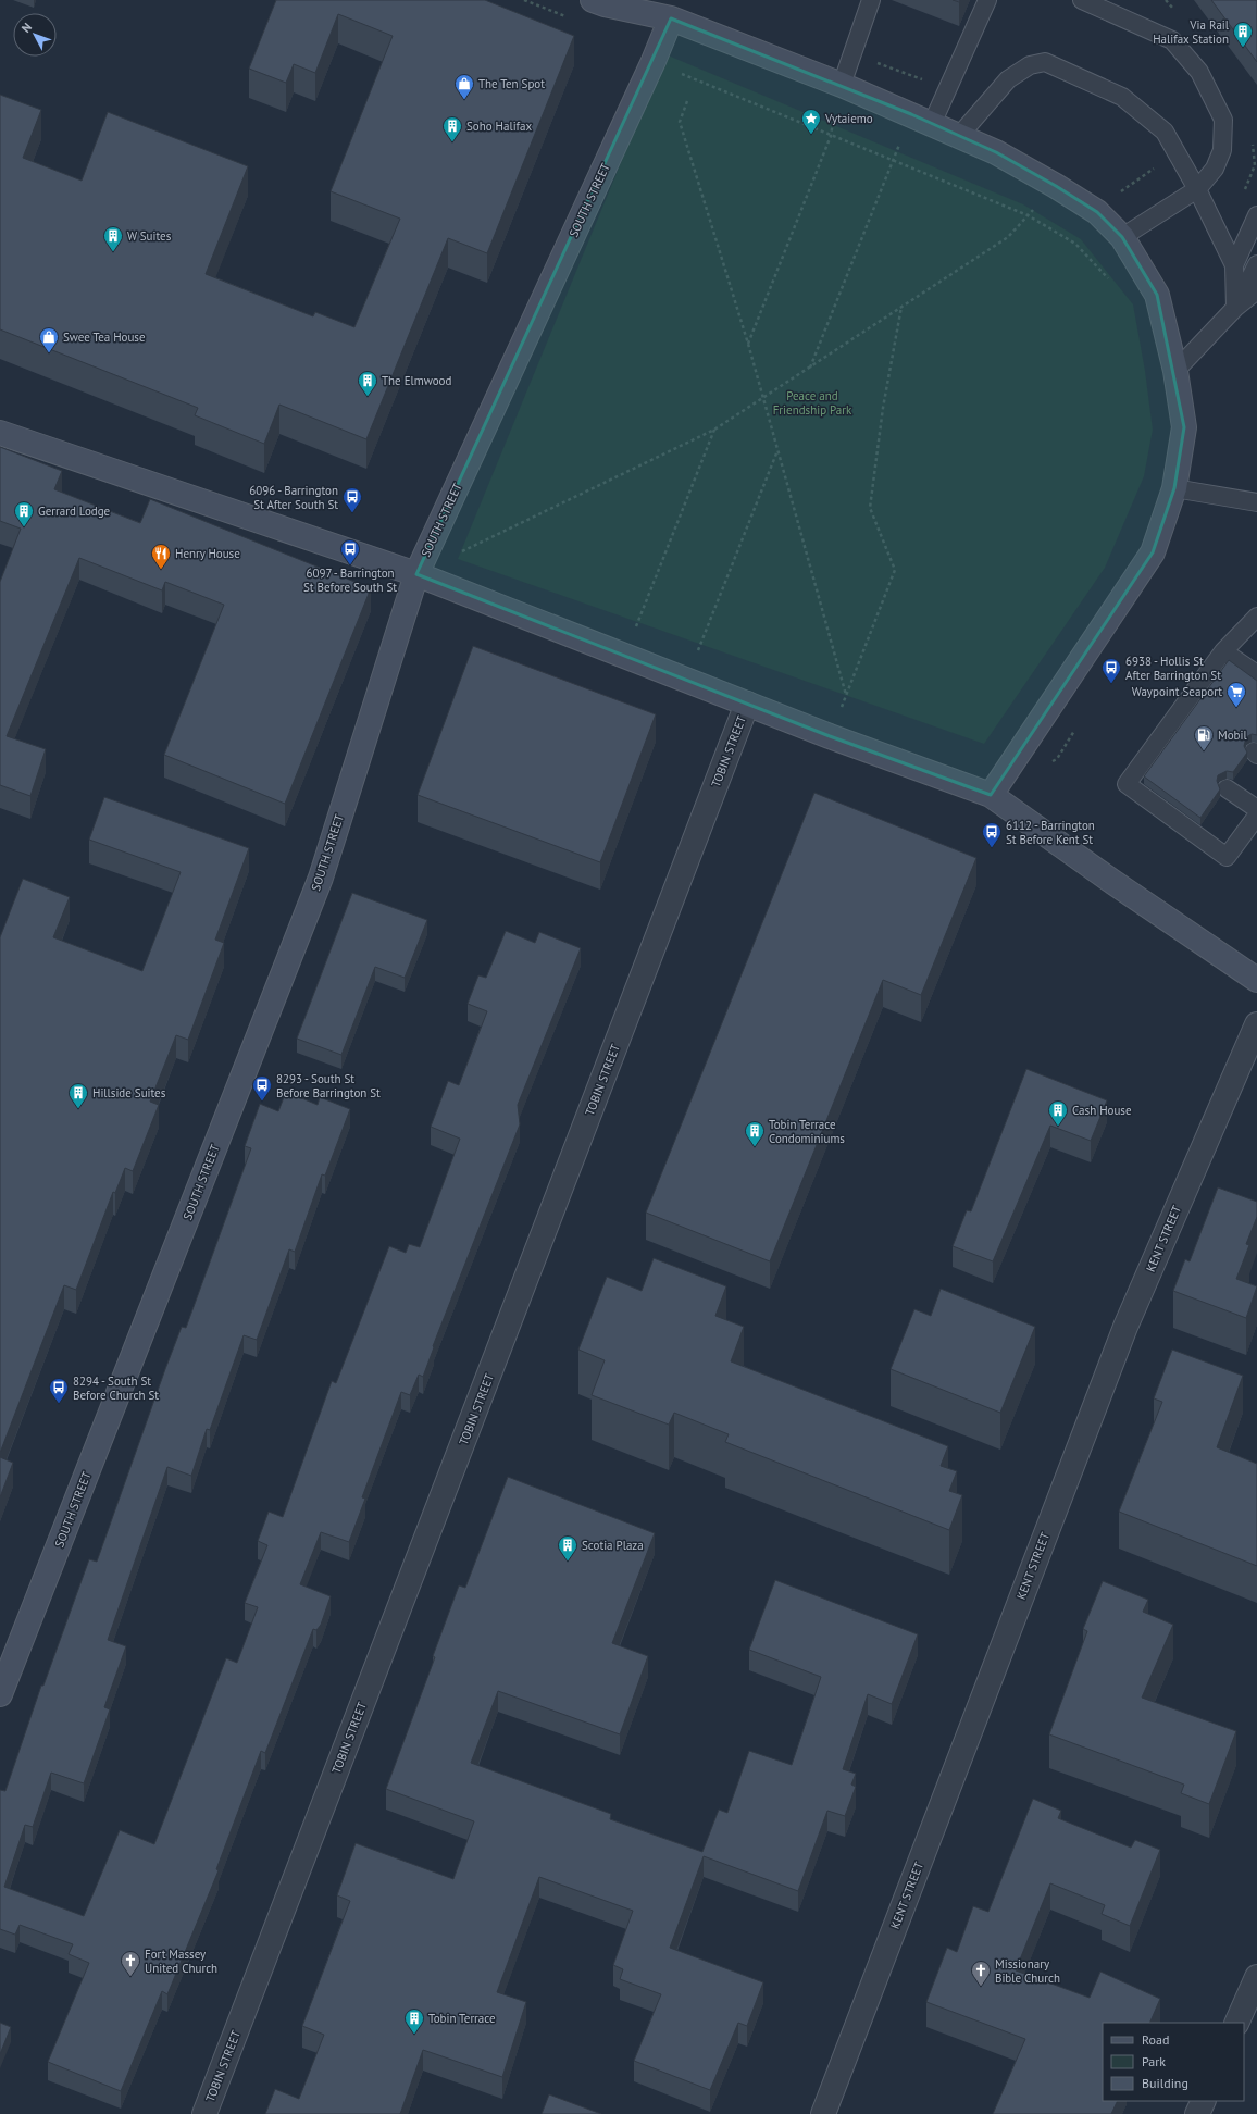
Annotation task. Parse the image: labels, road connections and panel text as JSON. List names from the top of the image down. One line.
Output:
{"streets":{"street":["SOUTH STREET","TOBIN STREET","KENT STREET"]},"parks":["Peace and Friendship Park"],"places":{"building":["Via Rail Halifax Station","Soho Halifax","W Suites","The Elmwood","Gerrard Lodge","Hillside Suites","Cash House","Tobin Terrace Condominiums","Scotia Plaza","Tobin Terrace"],"shop":["The Ten Spot","Swee Tea House"],"place":["Vytaiemo"],"bus stop":["6096 - Barrington St After South St","6097 - Barrington St Before South St","6938 - Hollis St After Barrington St","6112 - Barrington St Before Kent St","8293 - South St Before Barrington St","8294 - South St Before Church St"],"restaurant":["Henry House"],"supermarket":["Waypoint Seaport"],"fuel station":["Mobil"],"church":["Fort Massey United Church","Missionary Bible Church"]},"legend":["Road","Park","Building"],"north":"top left"}
